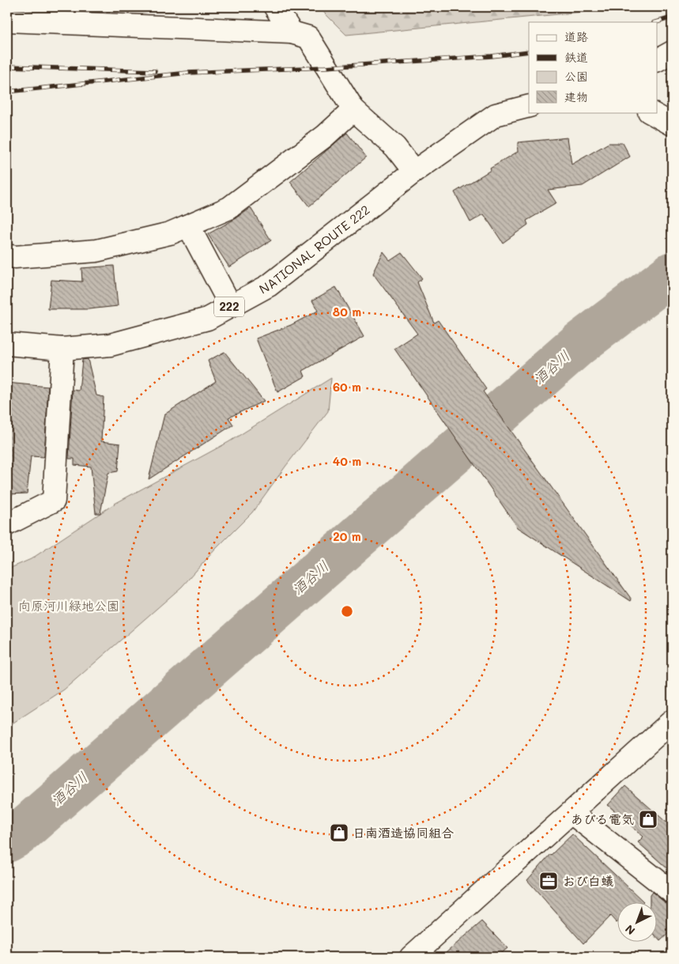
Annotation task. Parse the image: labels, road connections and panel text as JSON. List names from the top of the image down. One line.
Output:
{"streets":{"main road":["NATIONAL ROUTE 222","222"]},"water":["酒谷川"],"parks":["向原河川緑地公園"],"places":{"shop":["あびる電気","日南酒造協同組合"],"office":["おび白蟻"]},"legend":["道路","鉄道","公園","建物"],"north":"bottom left","rings":["80 m","60 m","40 m","20 m"]}
